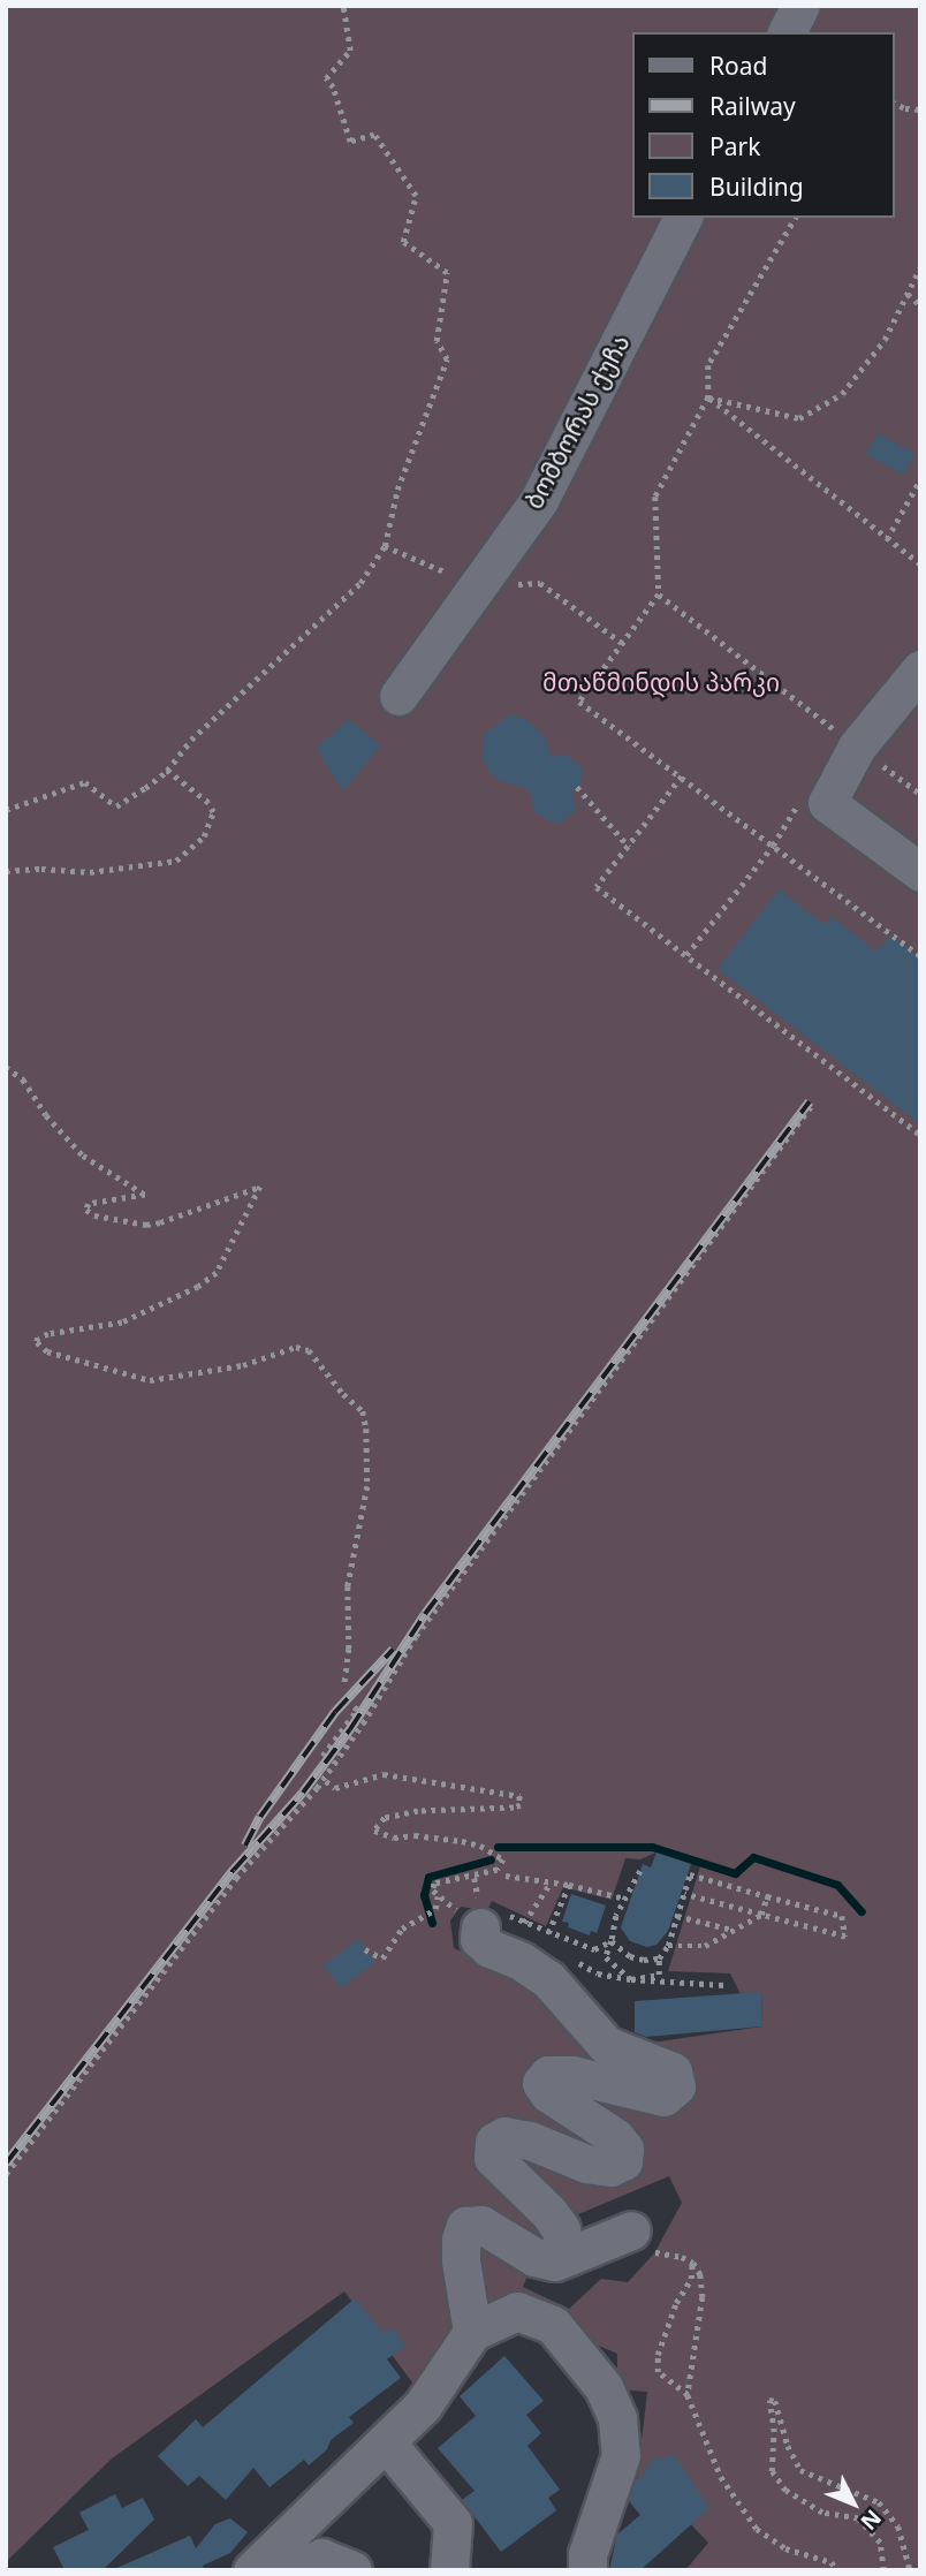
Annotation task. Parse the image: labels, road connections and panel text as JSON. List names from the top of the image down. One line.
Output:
{"streets":{"street":["ბომბორას ქუჩა"]},"parks":["მთაწმინდის პარკი"],"legend":["Road","Railway","Park","Building"],"north":"bottom right"}
